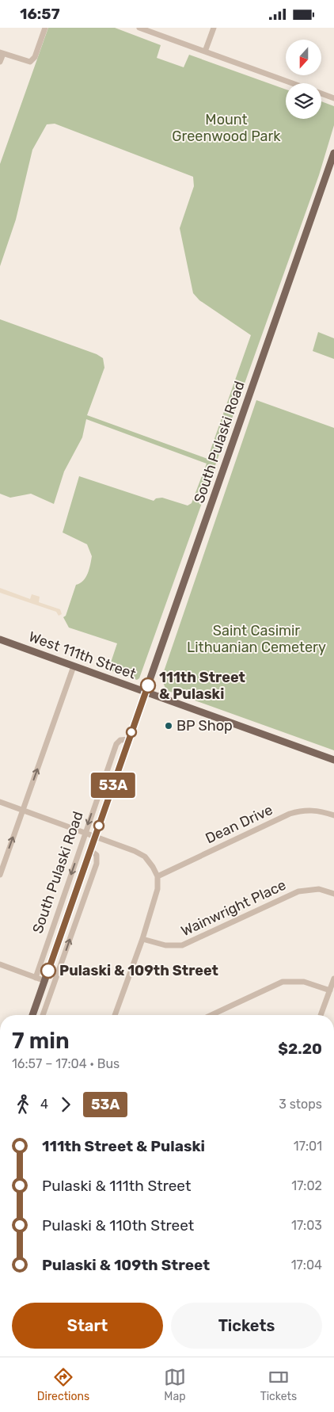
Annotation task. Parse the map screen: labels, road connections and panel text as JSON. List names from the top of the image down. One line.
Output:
{"streets":{"main road":["South Pulaski Road","West 111th Street"],"street":["Dean Drive","Wainwright Place"]},"crossings":[["South Pulaski Road","West 111th Street"]],"parks":["Mount Greenwood Park","Saint Casimir Lithuanian Cemetery"],"places":["111th Street & Pulaski","BP Shop","Pulaski & 109th Street"],"lines":["bus line 53A"],"north":"bottom","page":{"status":"16:57","on_map":"53A","heading":["7 min","16:57 – 17:04 · Bus","$2.20"],"legs":["4","53A","3 stops"],"list":[{"name":"111th Street & Pulaski","value":"17:01"},{"name":"Pulaski & 111th Street","value":"17:02"},{"name":"Pulaski & 110th Street","value":"17:03"},{"name":"Pulaski & 109th Street","value":"17:04"}],"buttons":["Start","Tickets"],"tabs":["Directions","Map","Tickets"]}}
